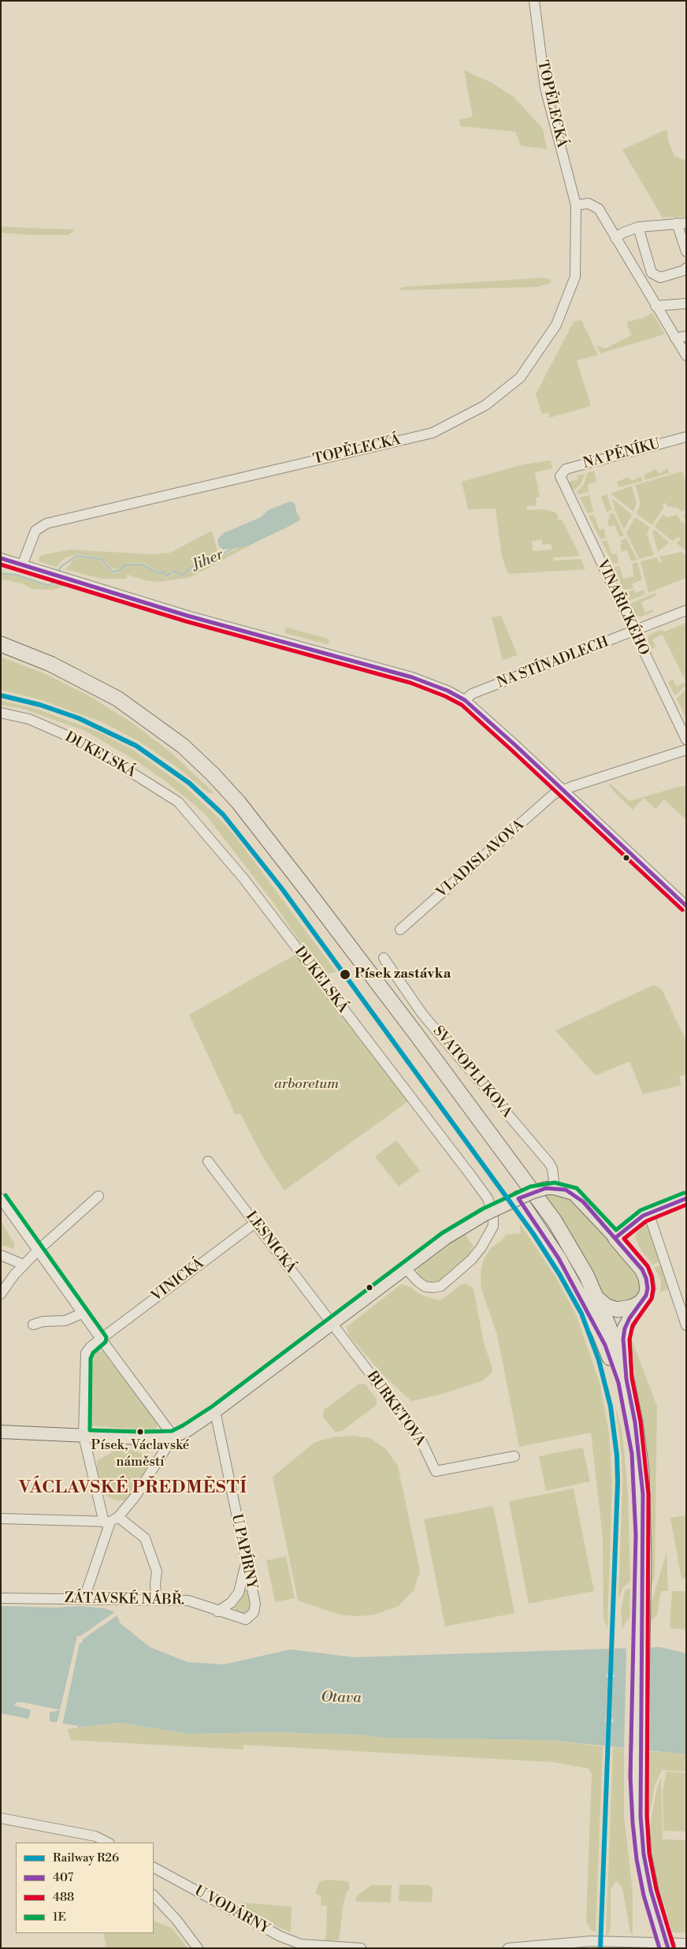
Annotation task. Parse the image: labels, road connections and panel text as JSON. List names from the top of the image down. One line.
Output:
{"streets":{"street":["TOPĚLECKÁ","NA PĚNÍKU","VINAŘICKÉHO","NA STÍNADLECH","DUKELSKÁ","VLADISLAVOVA","SVATOPLUKOVA","LESNICKÁ","VINICKÁ","BURKETOVA","U PAPÍRNY","ZÁTAVSKÉ NÁBŘ.","U VODÁRNY"]},"crossings":[["NA PĚNÍKU","VINAŘICKÉHO"],["VINAŘICKÉHO","NA STÍNADLECH"],["LESNICKÁ","VINICKÁ"],["LESNICKÁ","BURKETOVA"],["U PAPÍRNY","ZÁTAVSKÉ NÁBŘ."]],"districts":["VÁCLAVSKÉ PŘEDMĚSTÍ"],"water":["Jiher","Otava"],"parks":["arboretum"],"places":["Písek zastávka","Písek, Václavské náměstí"],"lines":["transit line 407","transit line 488","rail line R26","transit line 1E"],"legend":["Railway R26","407","488","1E"]}
